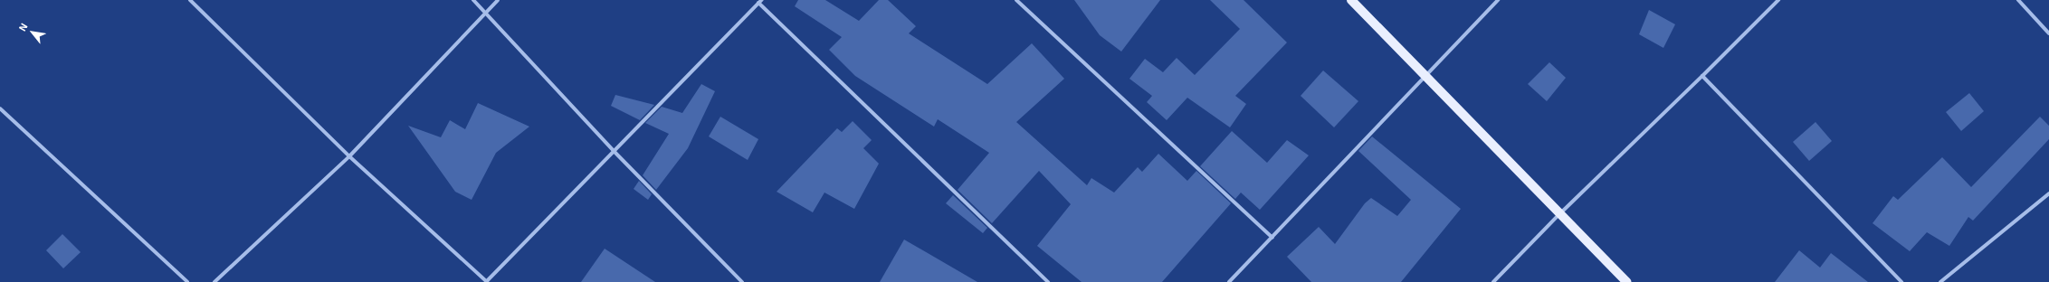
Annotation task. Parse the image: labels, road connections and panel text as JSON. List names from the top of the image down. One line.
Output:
{"north":"top left"}
